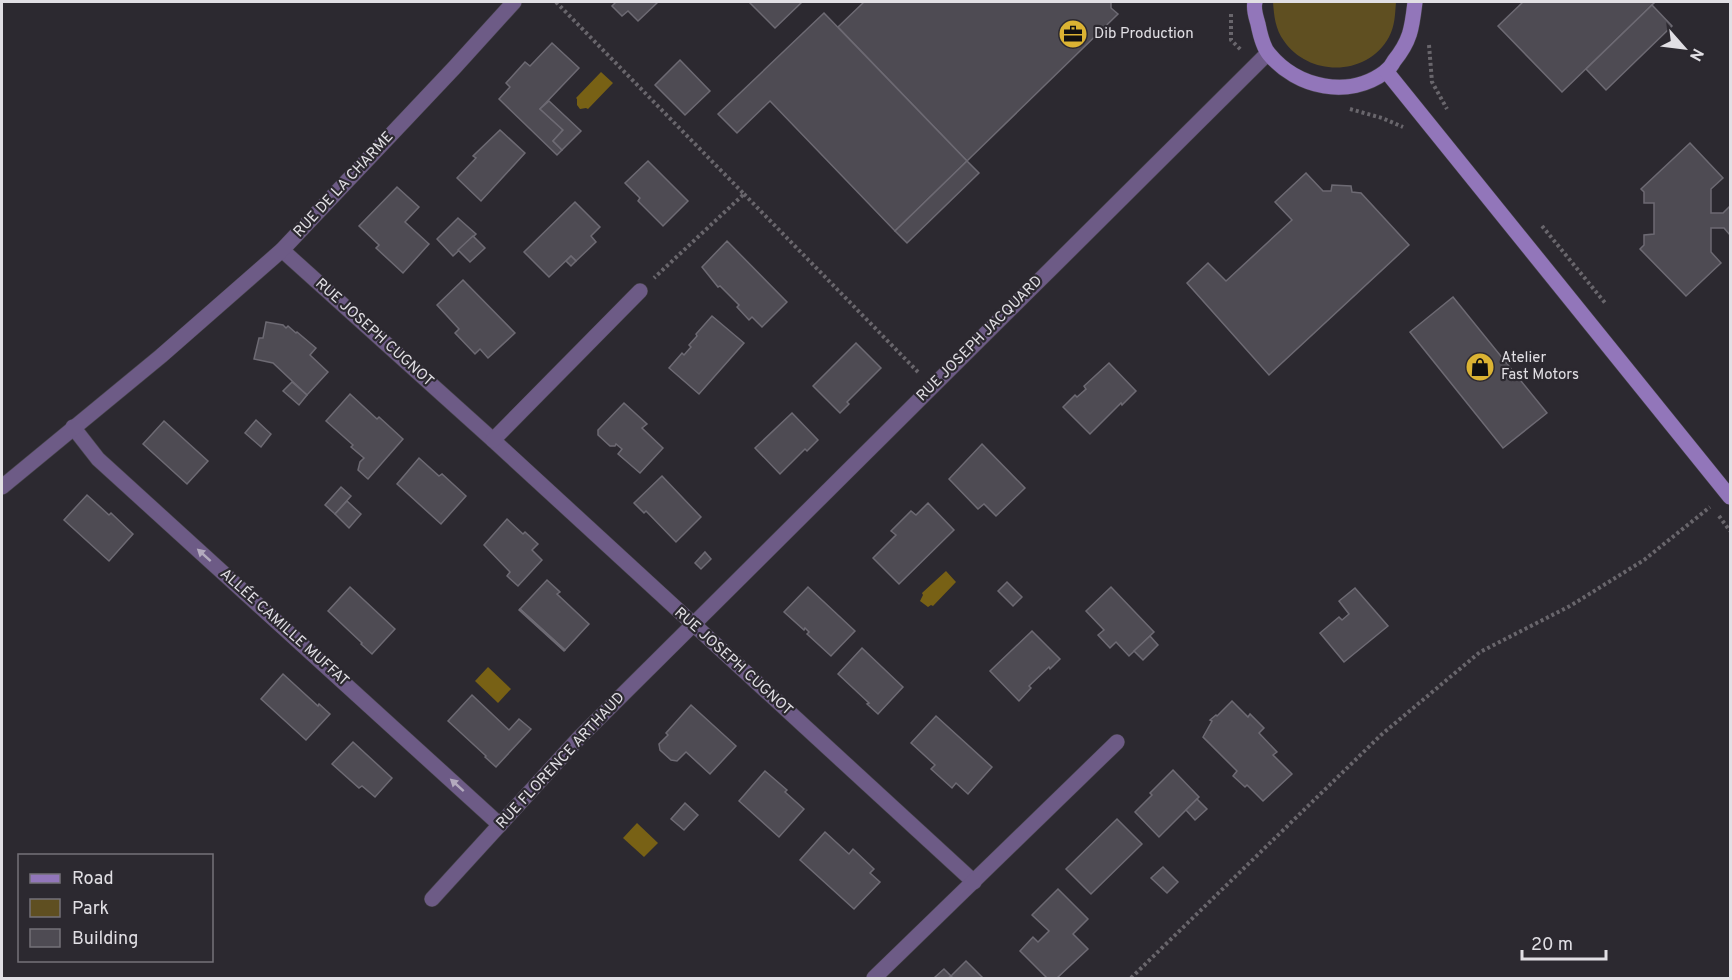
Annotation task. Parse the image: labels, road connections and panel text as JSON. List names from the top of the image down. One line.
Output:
{"streets":{"street":["RUE DE LA CHARME","RUE JOSEPH CUGNOT","RUE JOSEPH JACQUARD","ALLÉE CAMILLE MUFFAT","RUE FLORENCE ARTHAUD"]},"crossings":[["RUE DE LA CHARME","RUE JOSEPH CUGNOT"],["RUE DE LA CHARME","ALLÉE CAMILLE MUFFAT"],["RUE JOSEPH CUGNOT","RUE JOSEPH JACQUARD"],["RUE JOSEPH CUGNOT","RUE FLORENCE ARTHAUD"],["RUE JOSEPH JACQUARD","RUE FLORENCE ARTHAUD"],["ALLÉE CAMILLE MUFFAT","RUE FLORENCE ARTHAUD"]],"one_way":["ALLÉE CAMILLE MUFFAT"],"places":{"office":["Dib Production"],"shop":["Atelier Fast Motors"]},"legend":["Road","Park","Building"],"scale_bar":"20 m","north":"bottom right"}
